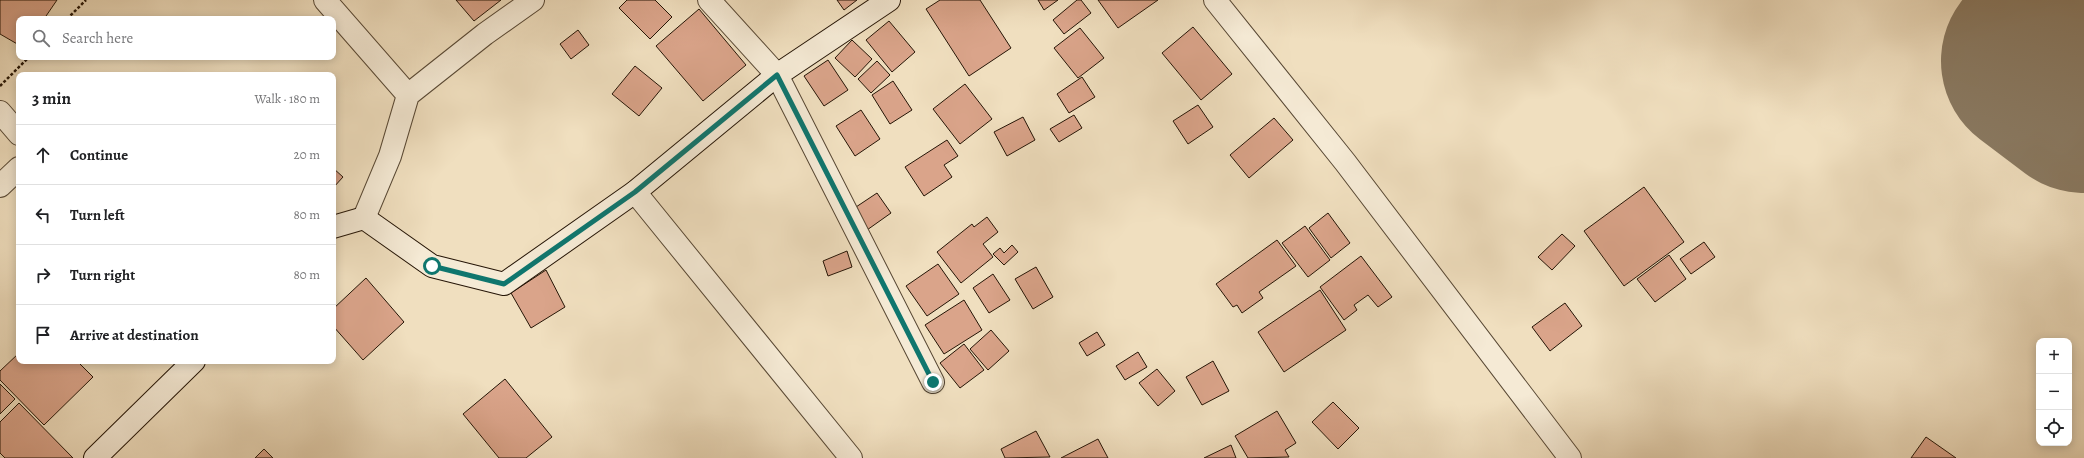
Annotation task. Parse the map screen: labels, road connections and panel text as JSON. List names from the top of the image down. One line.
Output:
{"page":{"search":"Search here","heading":["3 min","Walk · 180 m"],"list":[["Continue","20 m"],["Turn left","80 m"],["Turn right","80 m"],"Arrive at destination"],"map_buttons":["+","−"]}}
